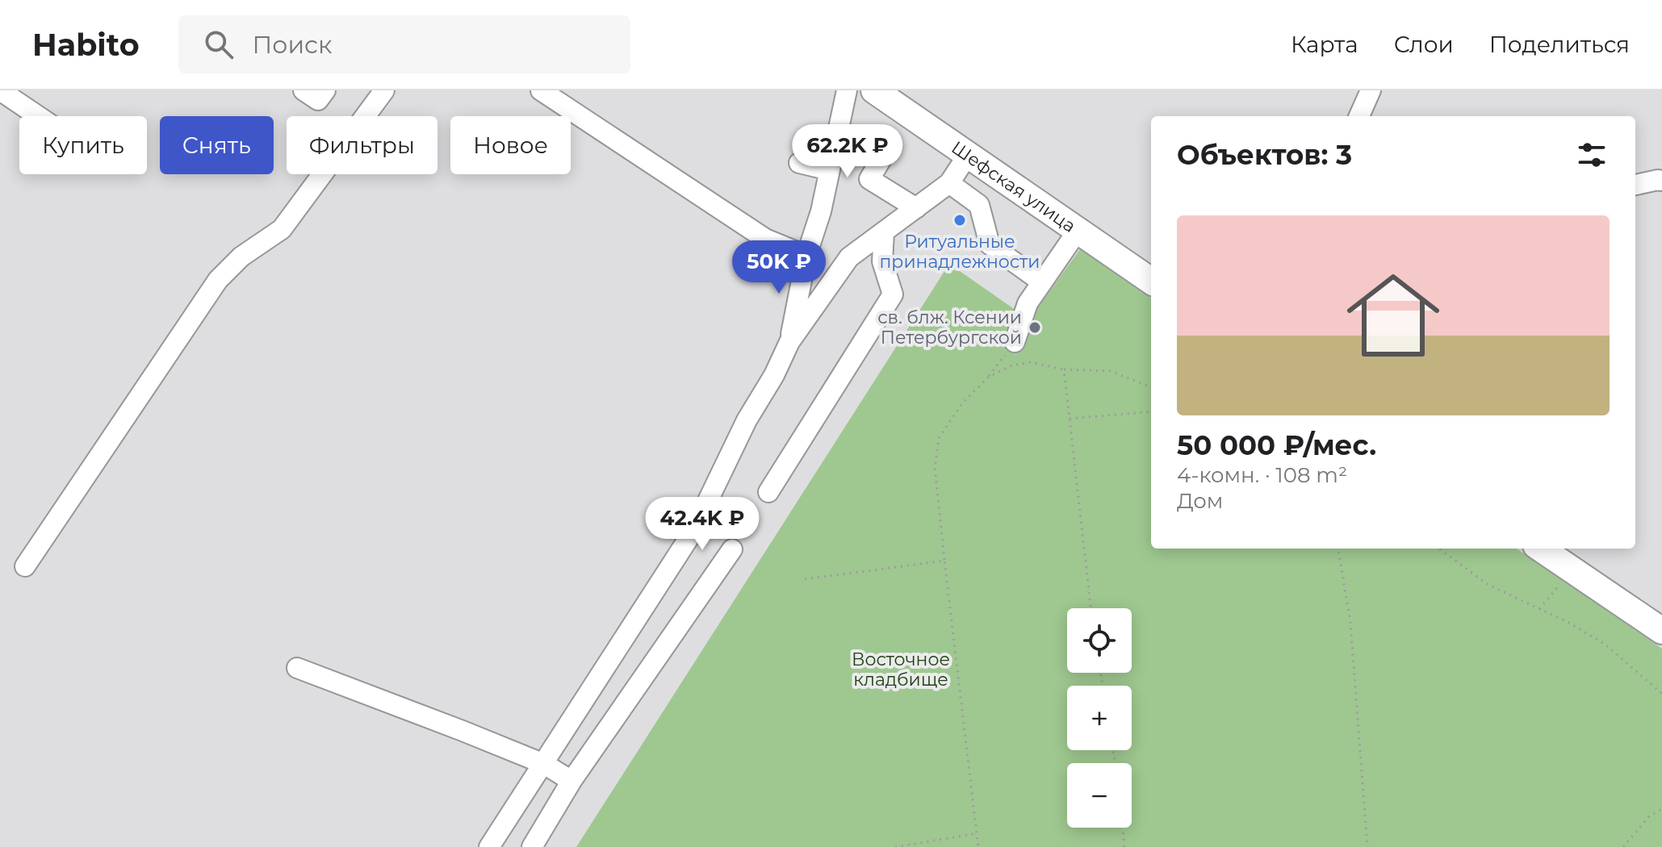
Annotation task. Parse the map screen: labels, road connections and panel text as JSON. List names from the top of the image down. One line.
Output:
{"streets":{"main road":["Шефская улица"]},"parks":["Восточное кладбище"],"places":["Ритуальные принадлежности","св. блж. Ксении Петербургской"],"page":{"header":"Habito","search":"Поиск","nav":["Карта","Слои","Поделиться"],"chip":["Купить","Снять","Фильтры","Новое"],"heading":"Объектов: 3","price":["62.2K ₽","50K ₽","42.4K ₽"],"list":[{"name":"50 000 ₽/мес.","note":"4-комн. · 108 m² · Дом"}],"map_buttons":["+","−"]}}
